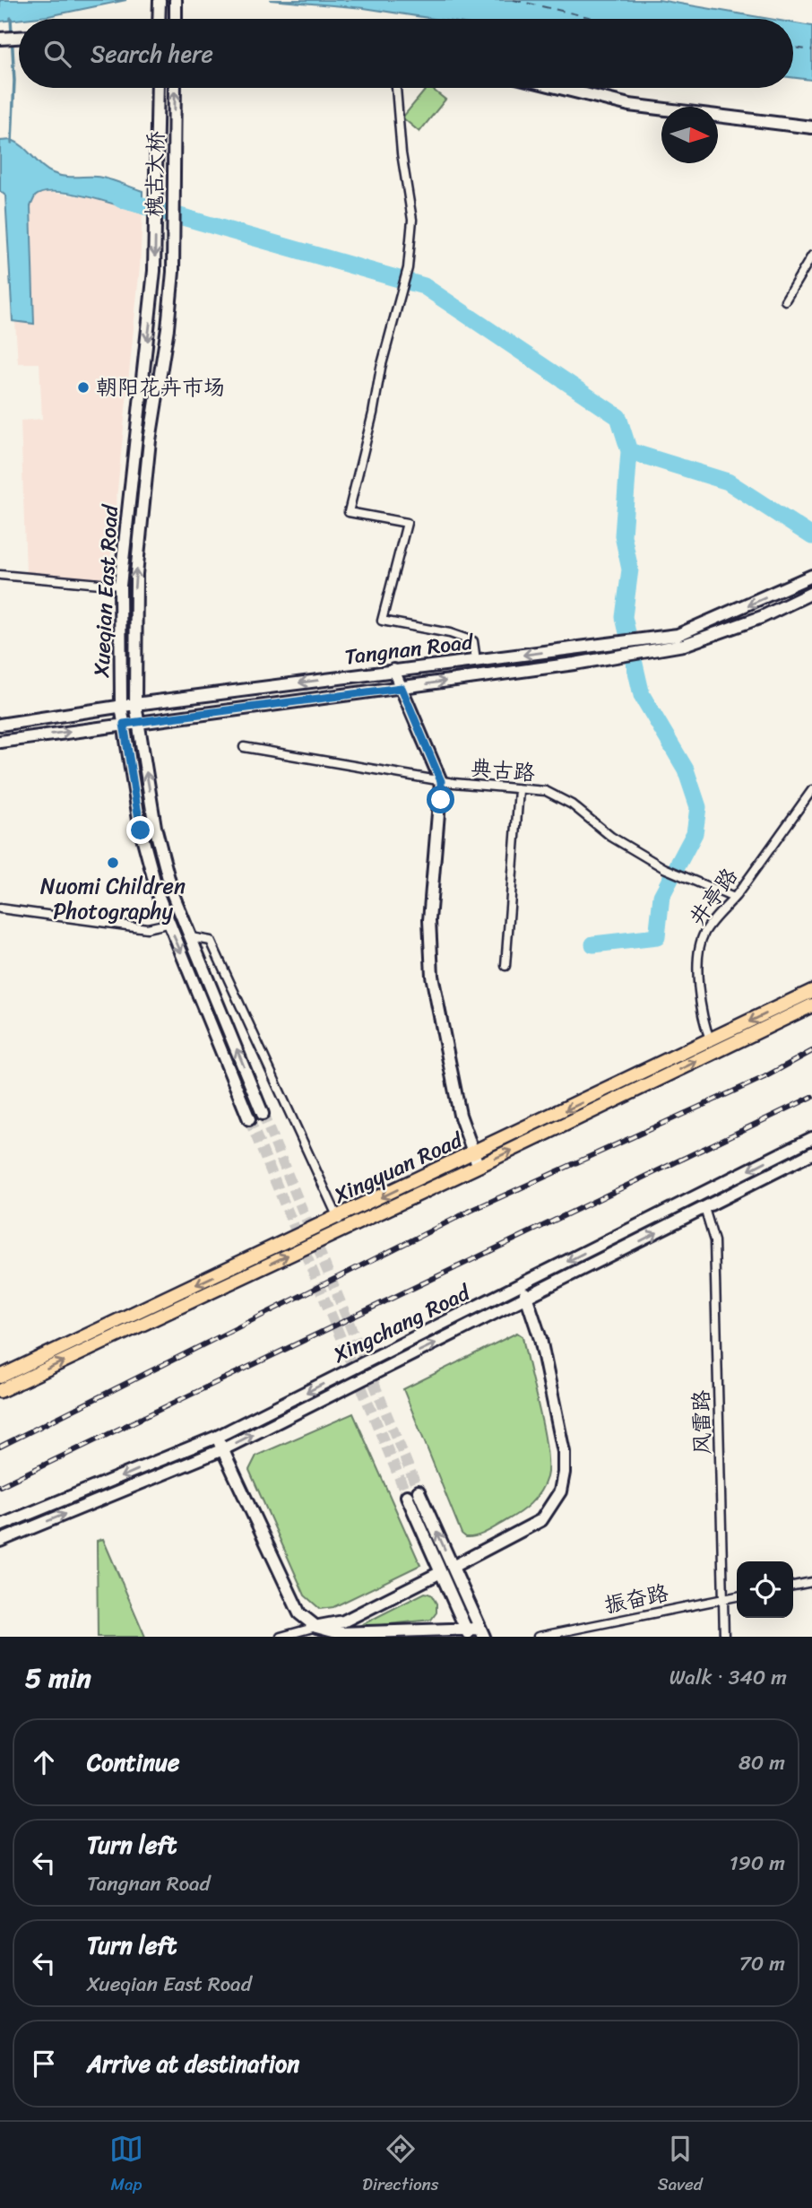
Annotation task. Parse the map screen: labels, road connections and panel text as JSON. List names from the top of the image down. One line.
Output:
{"streets":{"main road":["槐古大桥","Xueqian East Road","Tangnan Road","Xingyuan Road","Xingchang Road"],"street":["典古路","井亭路","风雷路","振奋路"]},"crossings":[["槐古大桥","Xueqian East Road"],["Xueqian East Road","Tangnan Road"],["典古路","井亭路"],["井亭路","Xingyuan Road"],["Xingchang Road","风雷路"],["风雷路","振奋路"]],"places":["朝阳花卉市场","Nuomi Children Photography"],"north":"right","page":{"search":"Search here","heading":["5 min","Walk · 340 m"],"list":[["Continue","80 m"],["Turn left","Tangnan Road","190 m"],["Turn left","Xueqian East Road","70 m"],"Arrive at destination"],"nav":["Map","Directions","Saved"]}}
